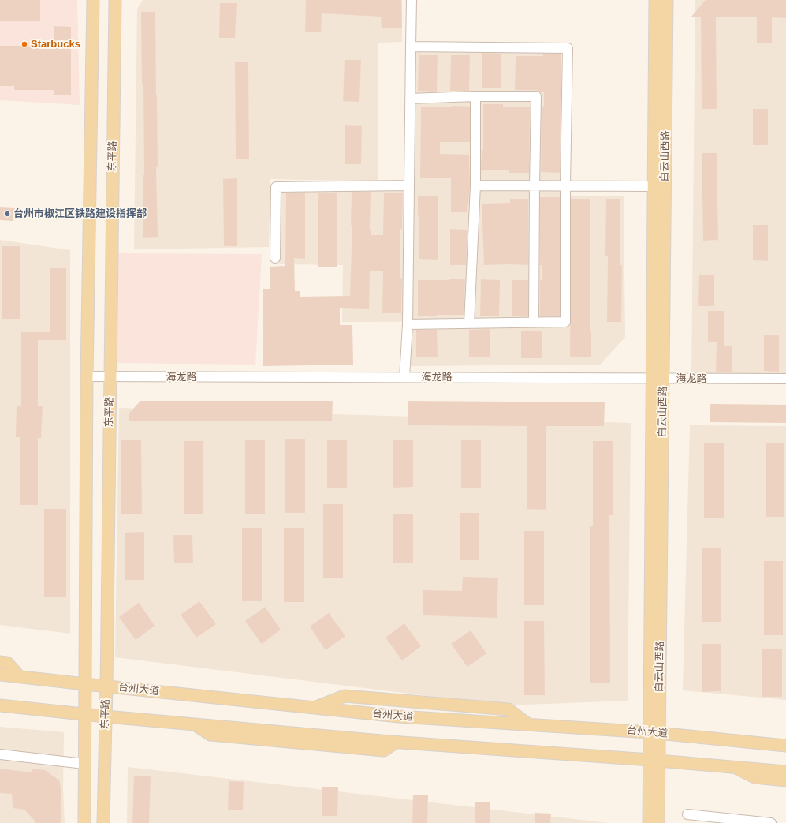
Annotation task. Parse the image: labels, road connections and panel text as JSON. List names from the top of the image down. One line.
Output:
{"streets":{"main road":["东平路","白云山西路","台州大道"],"street":["海龙路"]},"crossings":[["东平路","海龙路"],["东平路","台州大道"],["白云山西路","海龙路"],["白云山西路","台州大道"]],"places":["Starbucks","台州市椒江区铁路建设指挥部"]}
